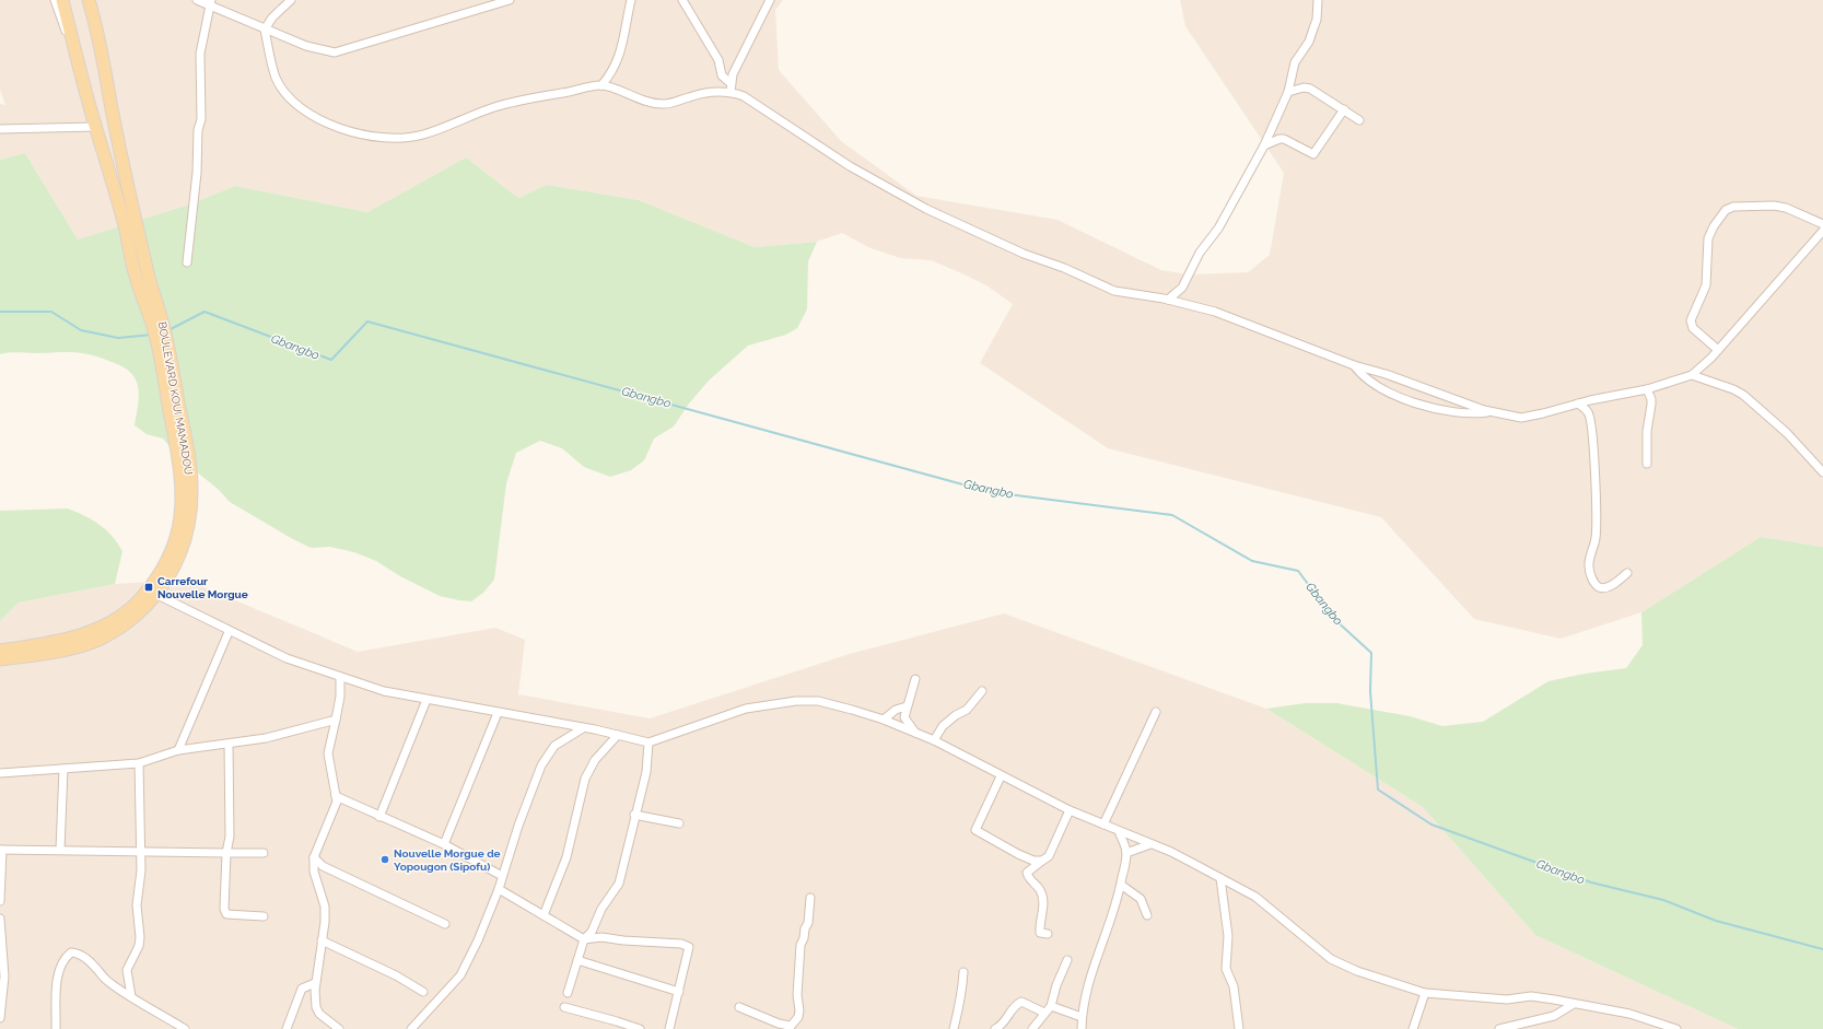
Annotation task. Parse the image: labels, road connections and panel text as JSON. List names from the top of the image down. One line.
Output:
{"streets":{"main road":["BOULEVARD KOUI MAMADOU"]},"water":["Gbangbo"],"places":{"transit":["Carrefour Nouvelle Morgue"],"other":["Nouvelle Morgue de Yopougon (Sipofu)"]}}
